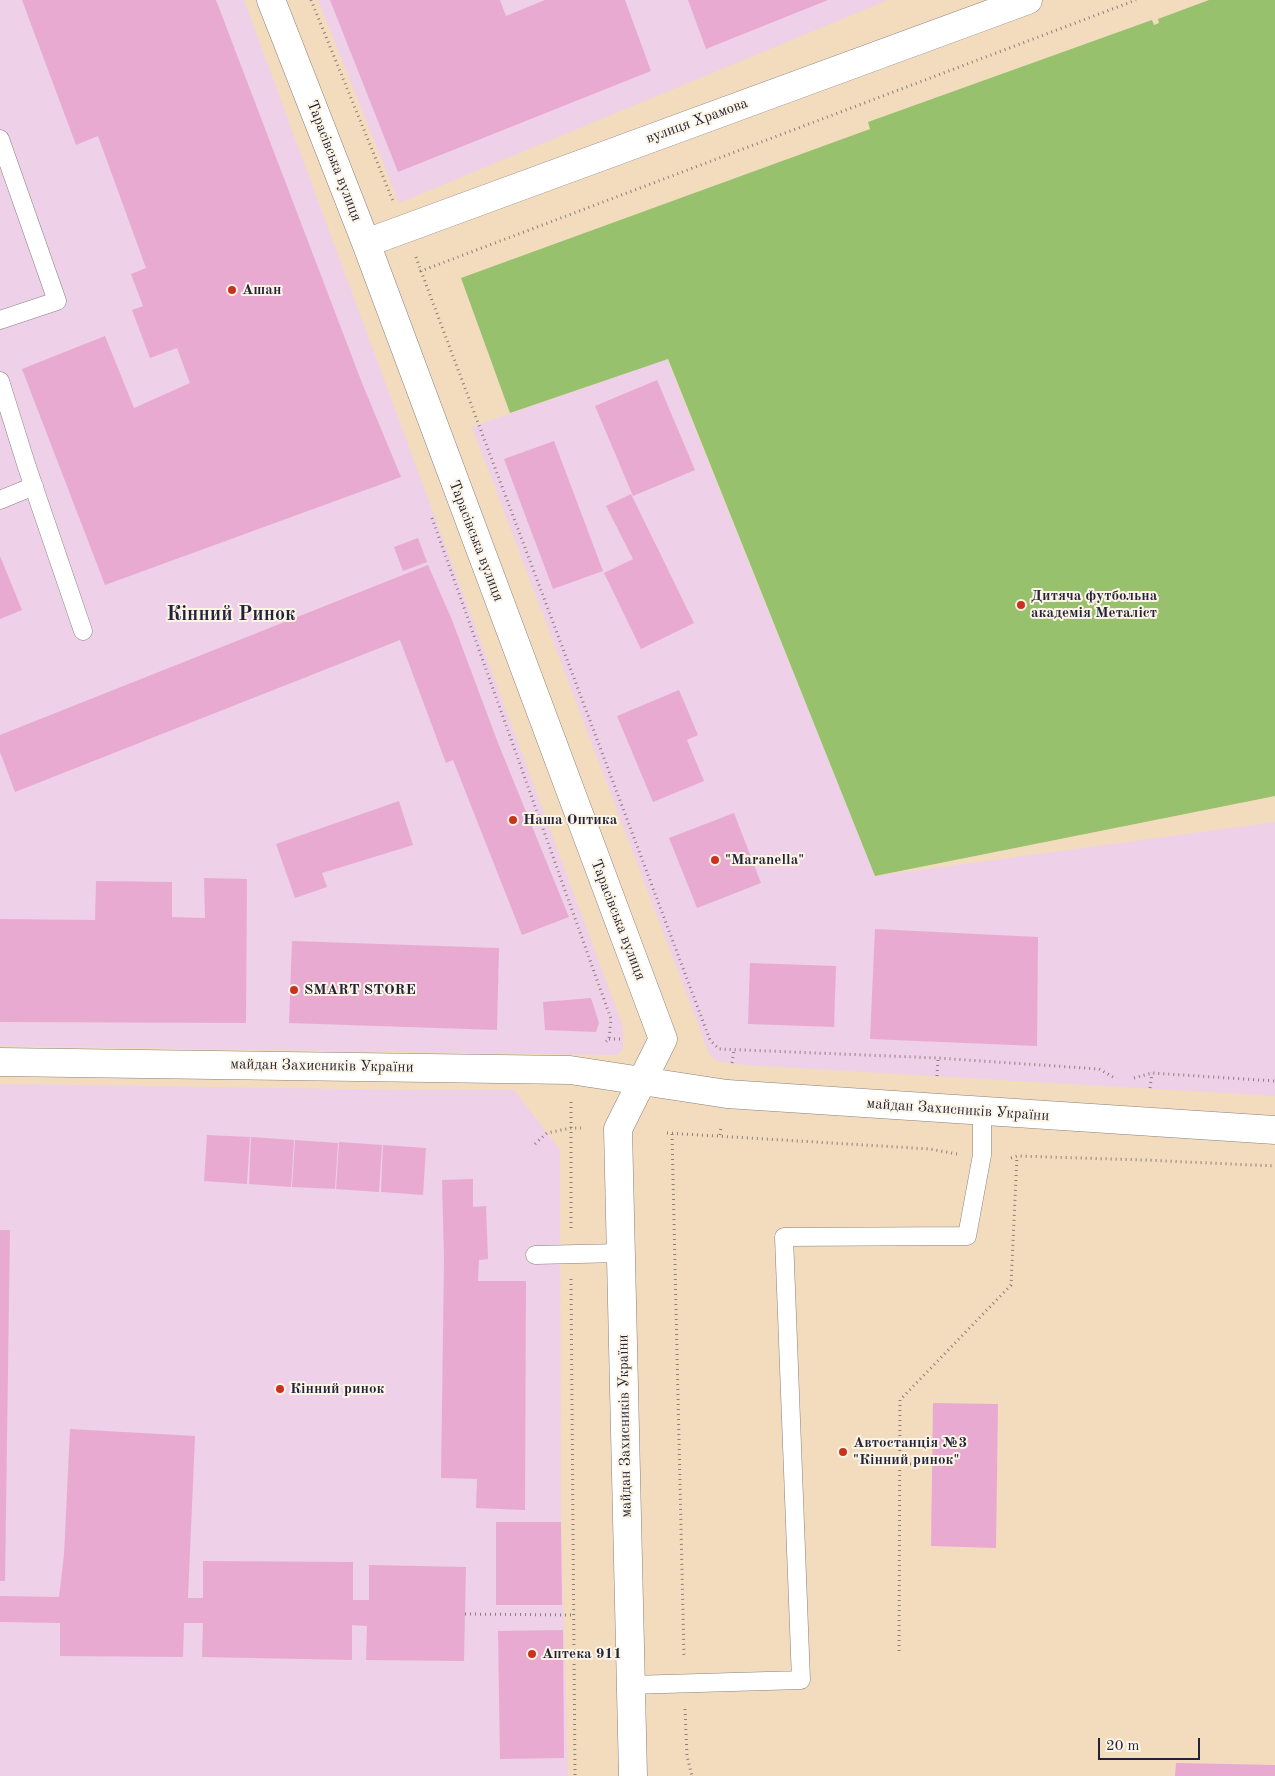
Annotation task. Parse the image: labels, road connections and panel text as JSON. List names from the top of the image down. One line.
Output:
{"streets":{"street":["вулиця Храмова","Тарасівська вулиця","майдан Захисників України"]},"crossings":[["вулиця Храмова","Тарасівська вулиця"],["Тарасівська вулиця","майдан Захисників України"]],"districts":["Кінний Ринок"],"places":["Ашан","Дитяча футбольна академія Металіст","Наша Оптика","\"Maranella\"","SMART STORE","Кінний ринок","Автостанція №3 \"Кінний ринок\"","Аптека 911"],"scale_bar":"20 m"}
